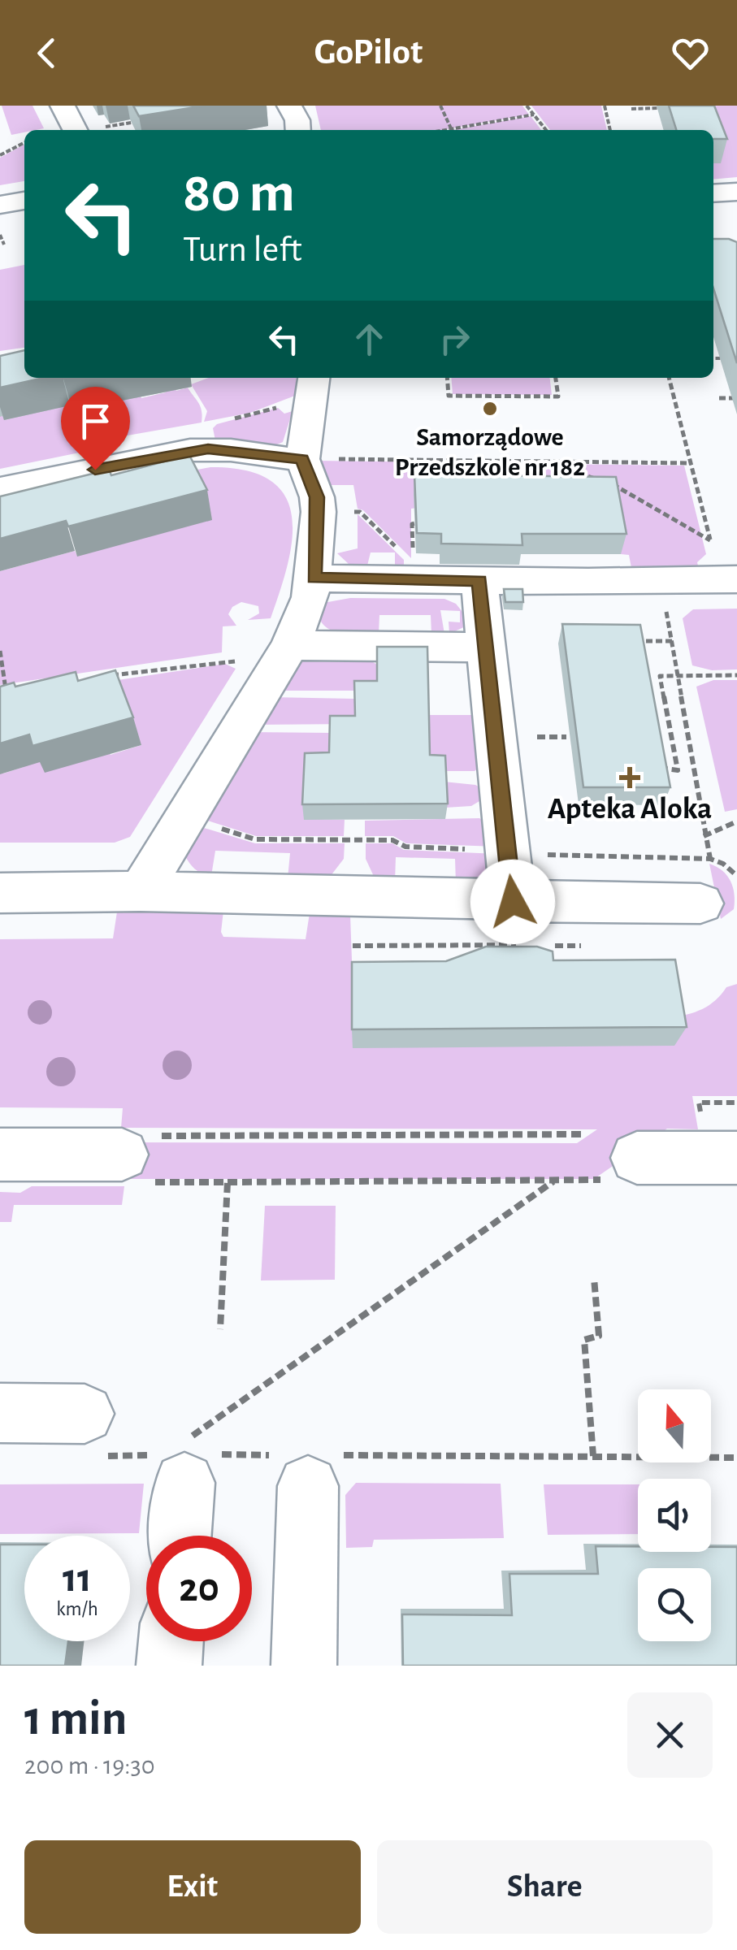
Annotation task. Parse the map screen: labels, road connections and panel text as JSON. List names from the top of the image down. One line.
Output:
{"places":{"other":["Samorządowe Przedszkole nr 182"],"health":["Apteka Aloka"]},"north":"top","page":{"header":"GoPilot","turn":["80 m","Turn left"],"speed":"11 km/h","limit":"20","heading":["1 min","200 m · 19:30"],"buttons":["Exit","Share"]}}
